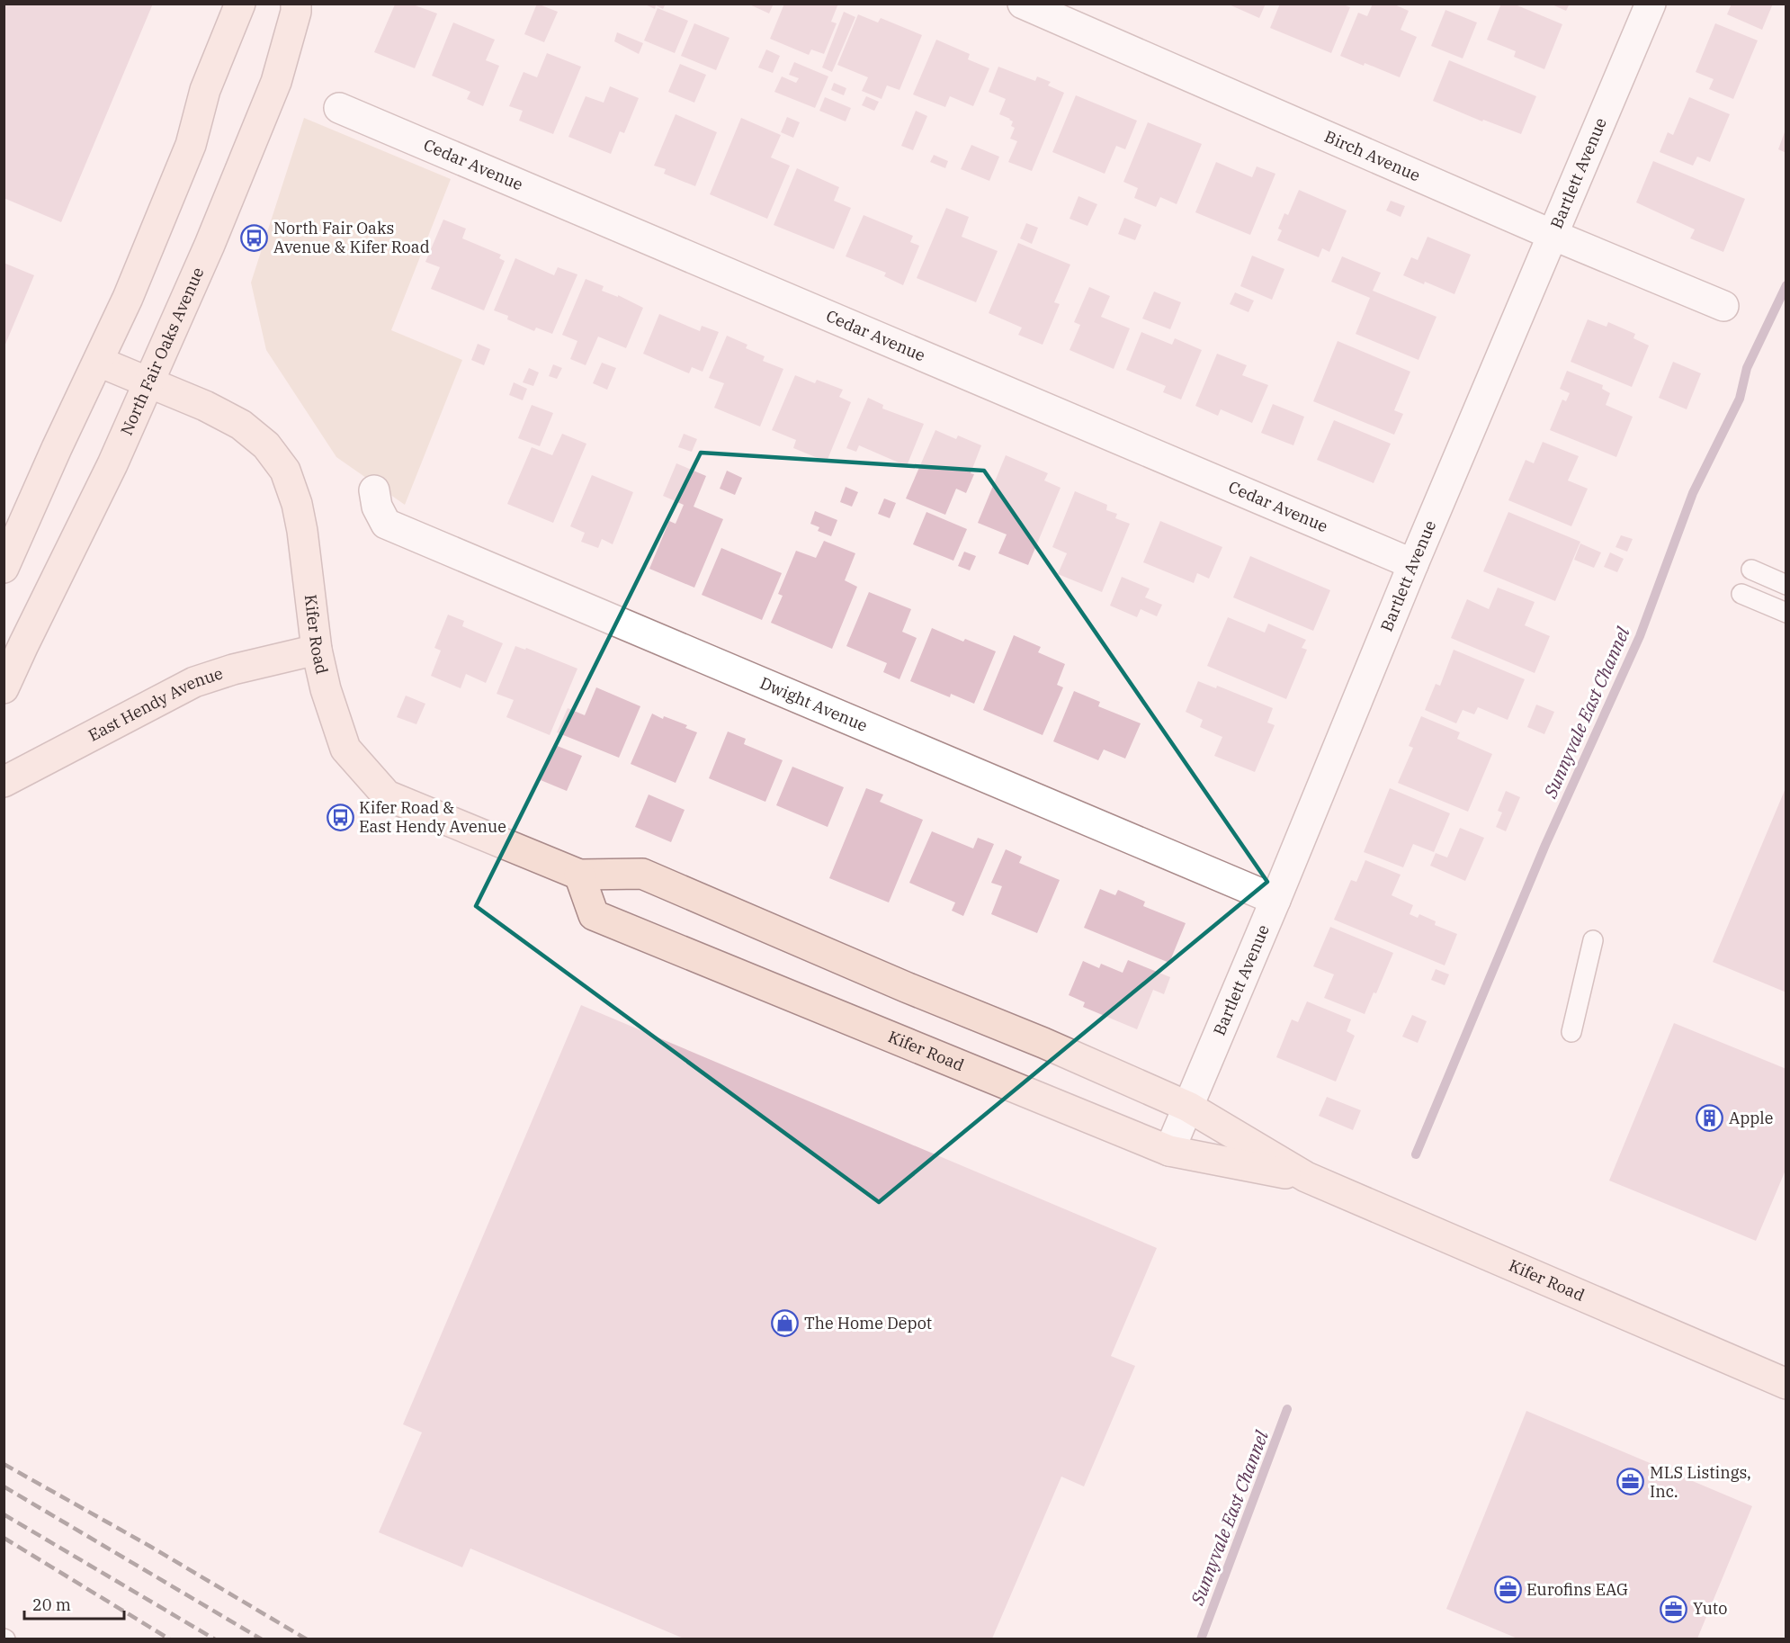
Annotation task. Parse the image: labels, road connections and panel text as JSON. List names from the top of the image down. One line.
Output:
{"streets":{"main road":["North Fair Oaks Avenue","Kifer Road","East Hendy Avenue"],"street":["Birch Avenue","Cedar Avenue","Bartlett Avenue","Dwight Avenue"]},"crossings":[["Birch Avenue","Bartlett Avenue"],["Cedar Avenue","Bartlett Avenue"],["Bartlett Avenue","Kifer Road"],["Bartlett Avenue","Dwight Avenue"],["North Fair Oaks Avenue","Kifer Road"],["Kifer Road","East Hendy Avenue"]],"water":["Sunnyvale East Channel"],"places":{"bus stop":["North Fair Oaks Avenue & Kifer Road","Kifer Road & East Hendy Avenue"],"building":["Apple"],"shop":["The Home Depot"],"office":["MLS Listings, Inc.","Eurofins EAG","Yuto"]},"scale_bar":"20 m"}
